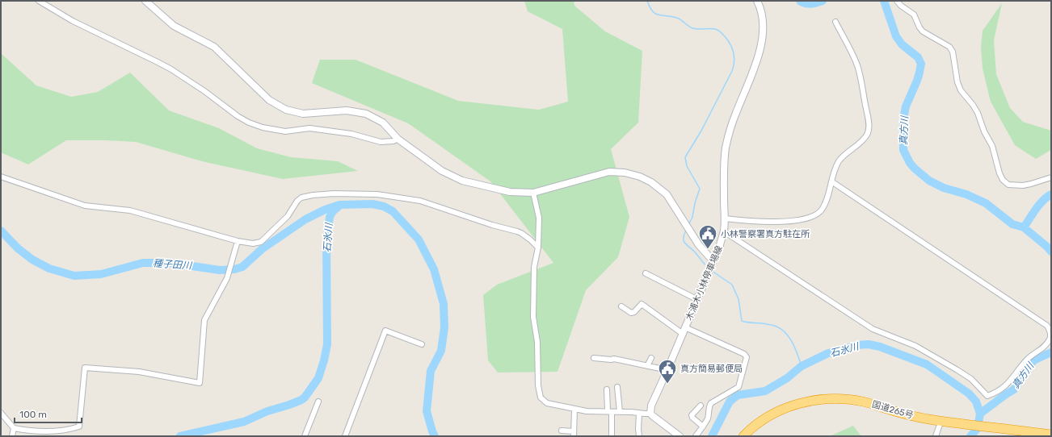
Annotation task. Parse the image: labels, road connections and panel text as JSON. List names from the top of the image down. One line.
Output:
{"streets":{"highway":["国道265号"],"street":["木浦木小林停車場線"]},"water":["真方川","石氷川","種子田川"],"places":{"public building":["小林警察署真方駐在所","真方簡易郵便局"]},"scale_bar":"100 m"}
